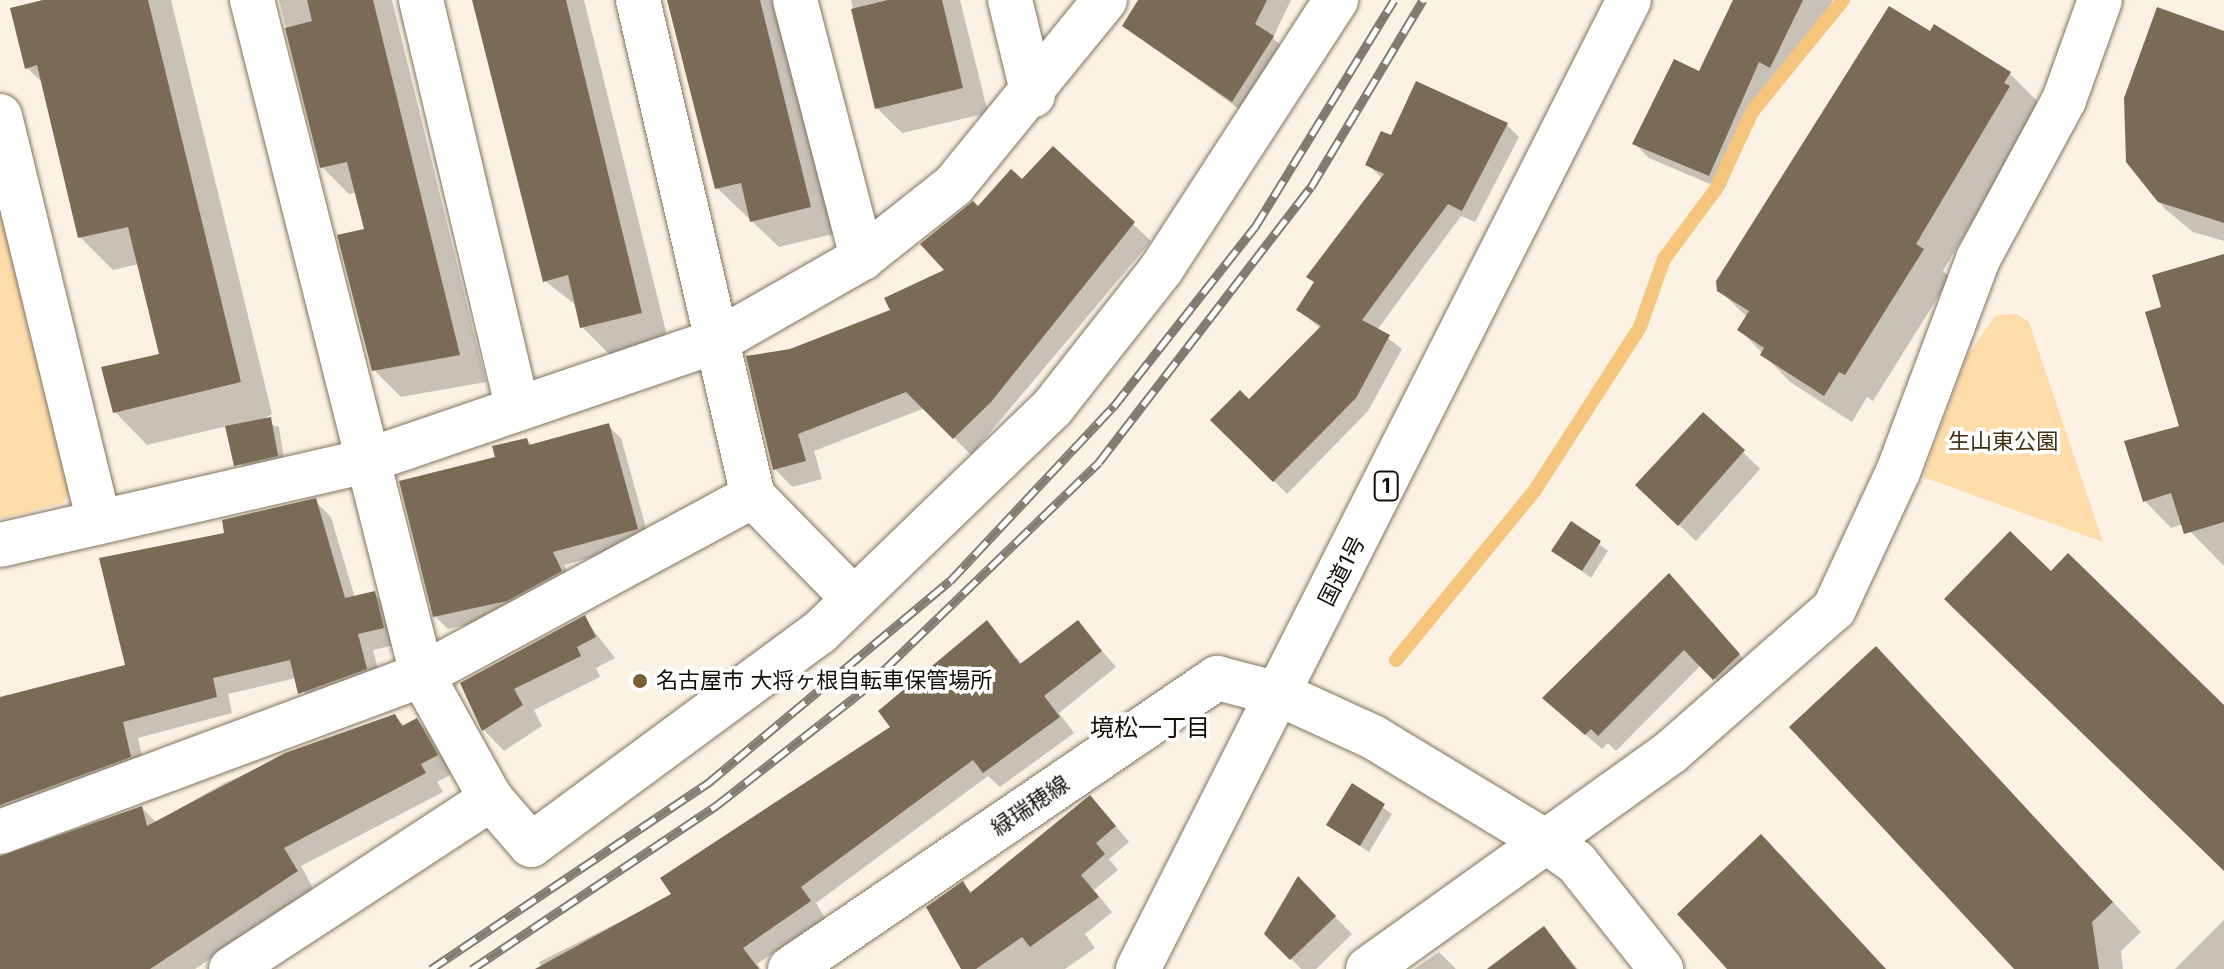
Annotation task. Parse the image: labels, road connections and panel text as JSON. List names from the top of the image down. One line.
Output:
{"streets":{"main road":["1","国道1号","緑瑞穂線"]},"crossings":[["国道1号","緑瑞穂線"]],"districts":["境松一丁目"],"parks":["生山東公園"],"places":["名古屋市 大将ヶ根自転車保管場所"]}
